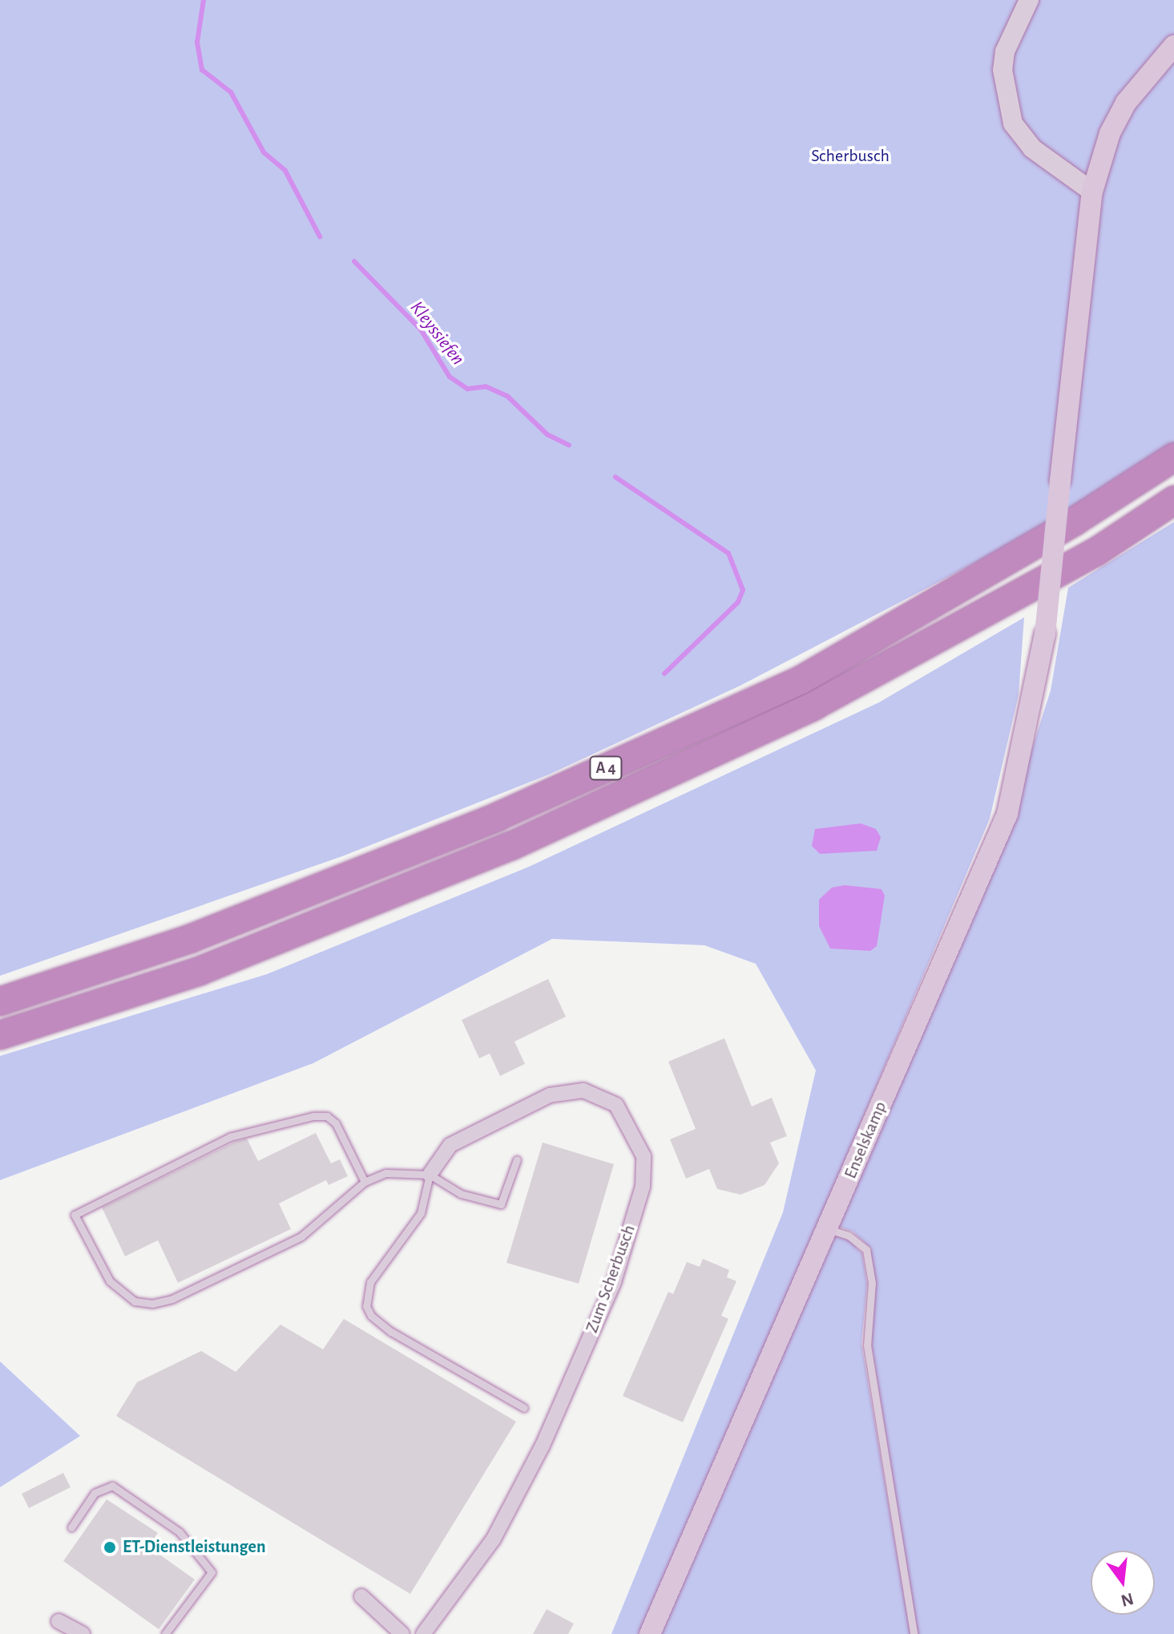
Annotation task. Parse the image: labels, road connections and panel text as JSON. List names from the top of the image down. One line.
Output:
{"streets":{"highway":["A 4"],"main road":["Enselskamp"],"street":["Zum Scherbusch"]},"water":["Kleyssiefen"],"parks":["Scherbusch"],"places":["ET-Dienstleistungen"],"north":"bottom"}
